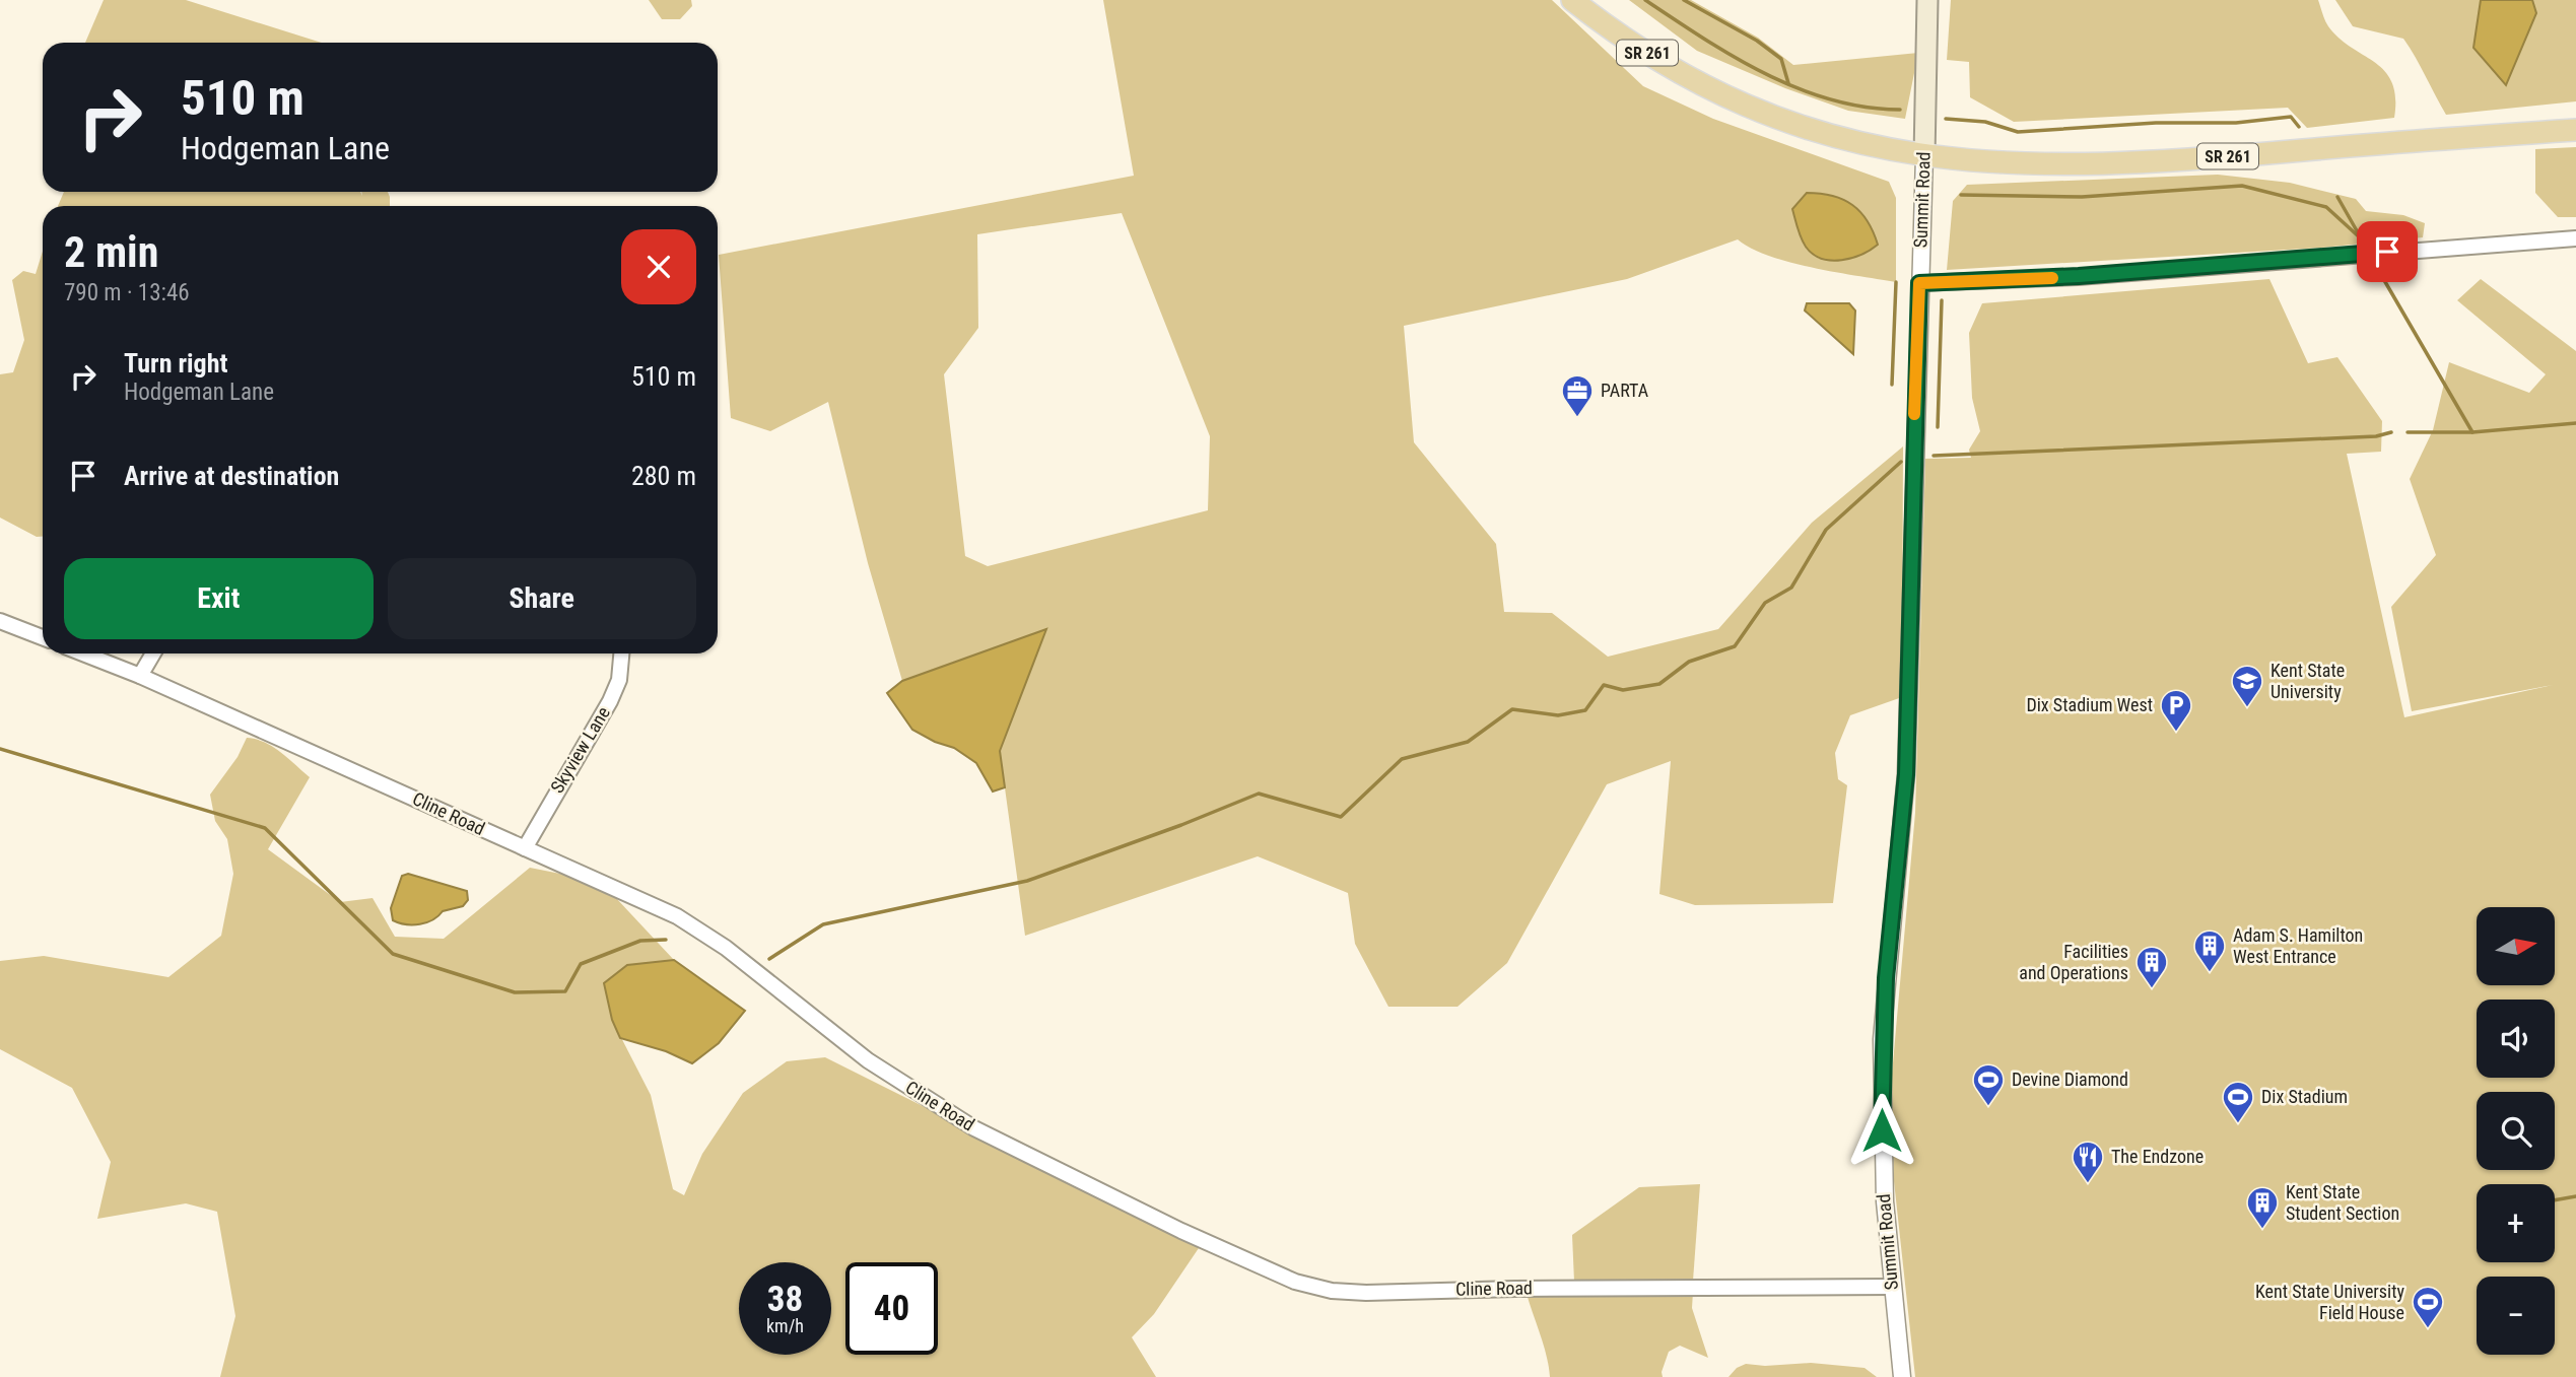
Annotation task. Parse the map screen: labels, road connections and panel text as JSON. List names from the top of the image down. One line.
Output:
{"streets":{"main road":["SR 261","Summit Road"],"street":["Skyview Lane","Cline Road"]},"crossings":[["SR 261","Summit Road"],["Summit Road","Cline Road"],["Skyview Lane","Cline Road"]],"places":{"office":["PARTA"],"school or university":["Kent State University"],"parking":["Dix Stadium West"],"building":["Adam S. Hamilton West Entrance","Facilities and Operations","Kent State Student Section"],"sports":["Devine Diamond","Dix Stadium","Kent State University Field House"],"restaurant":["The Endzone"]},"north":"right","page":{"turn":["510 m","Hodgeman Lane"],"heading":["2 min","790 m · 13:46"],"list":[{"name":"Turn right","note":"Hodgeman Lane","value":"510 m"},{"name":"Arrive at destination","value":"280 m"}],"buttons":["Exit","Share"],"map_buttons":["+","−"],"speed":"38 km/h","limit":"40"}}
